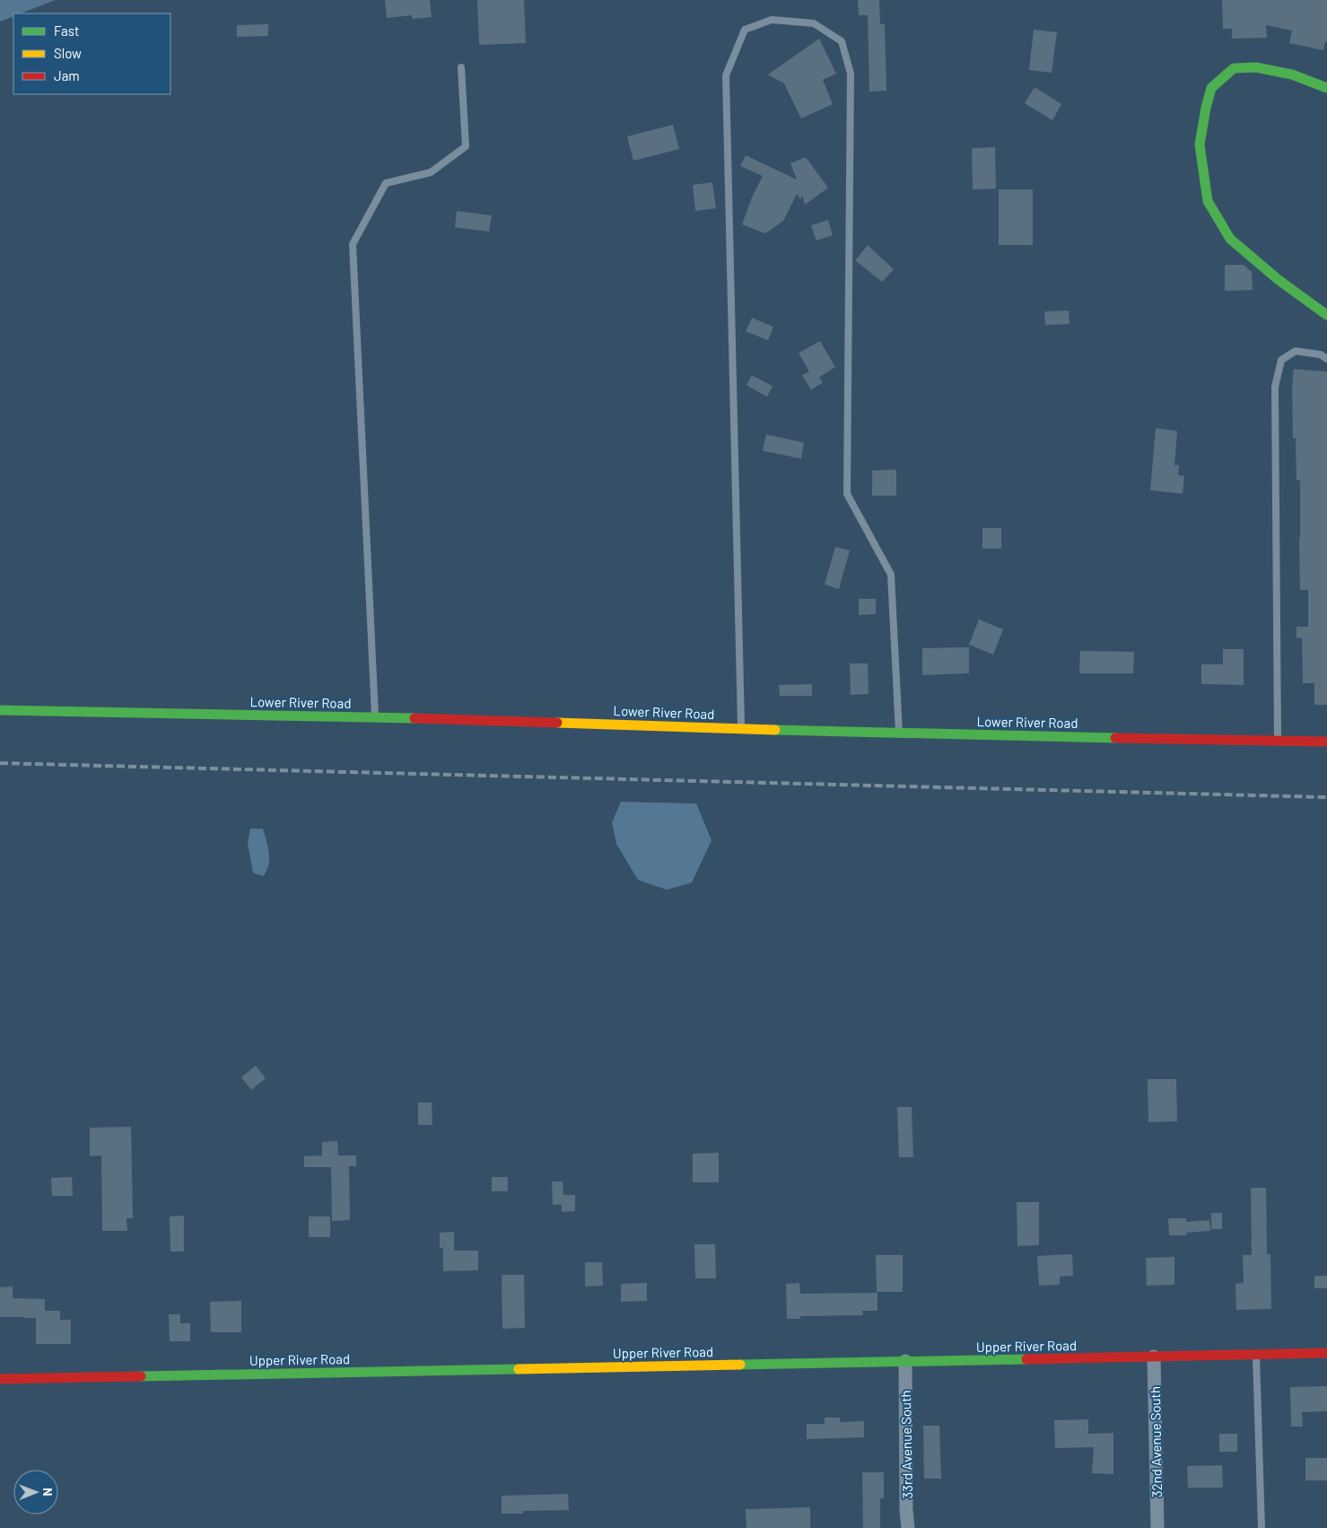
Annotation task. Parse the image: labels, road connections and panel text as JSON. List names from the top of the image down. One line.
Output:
{"streets":{"street":["Lower River Road","Upper River Road","32nd Avenue South","33rd Avenue South"]},"crossings":[["Upper River Road","32nd Avenue South"],["Upper River Road","33rd Avenue South"]],"legend":["Fast","Slow","Jam"],"north":"right"}
